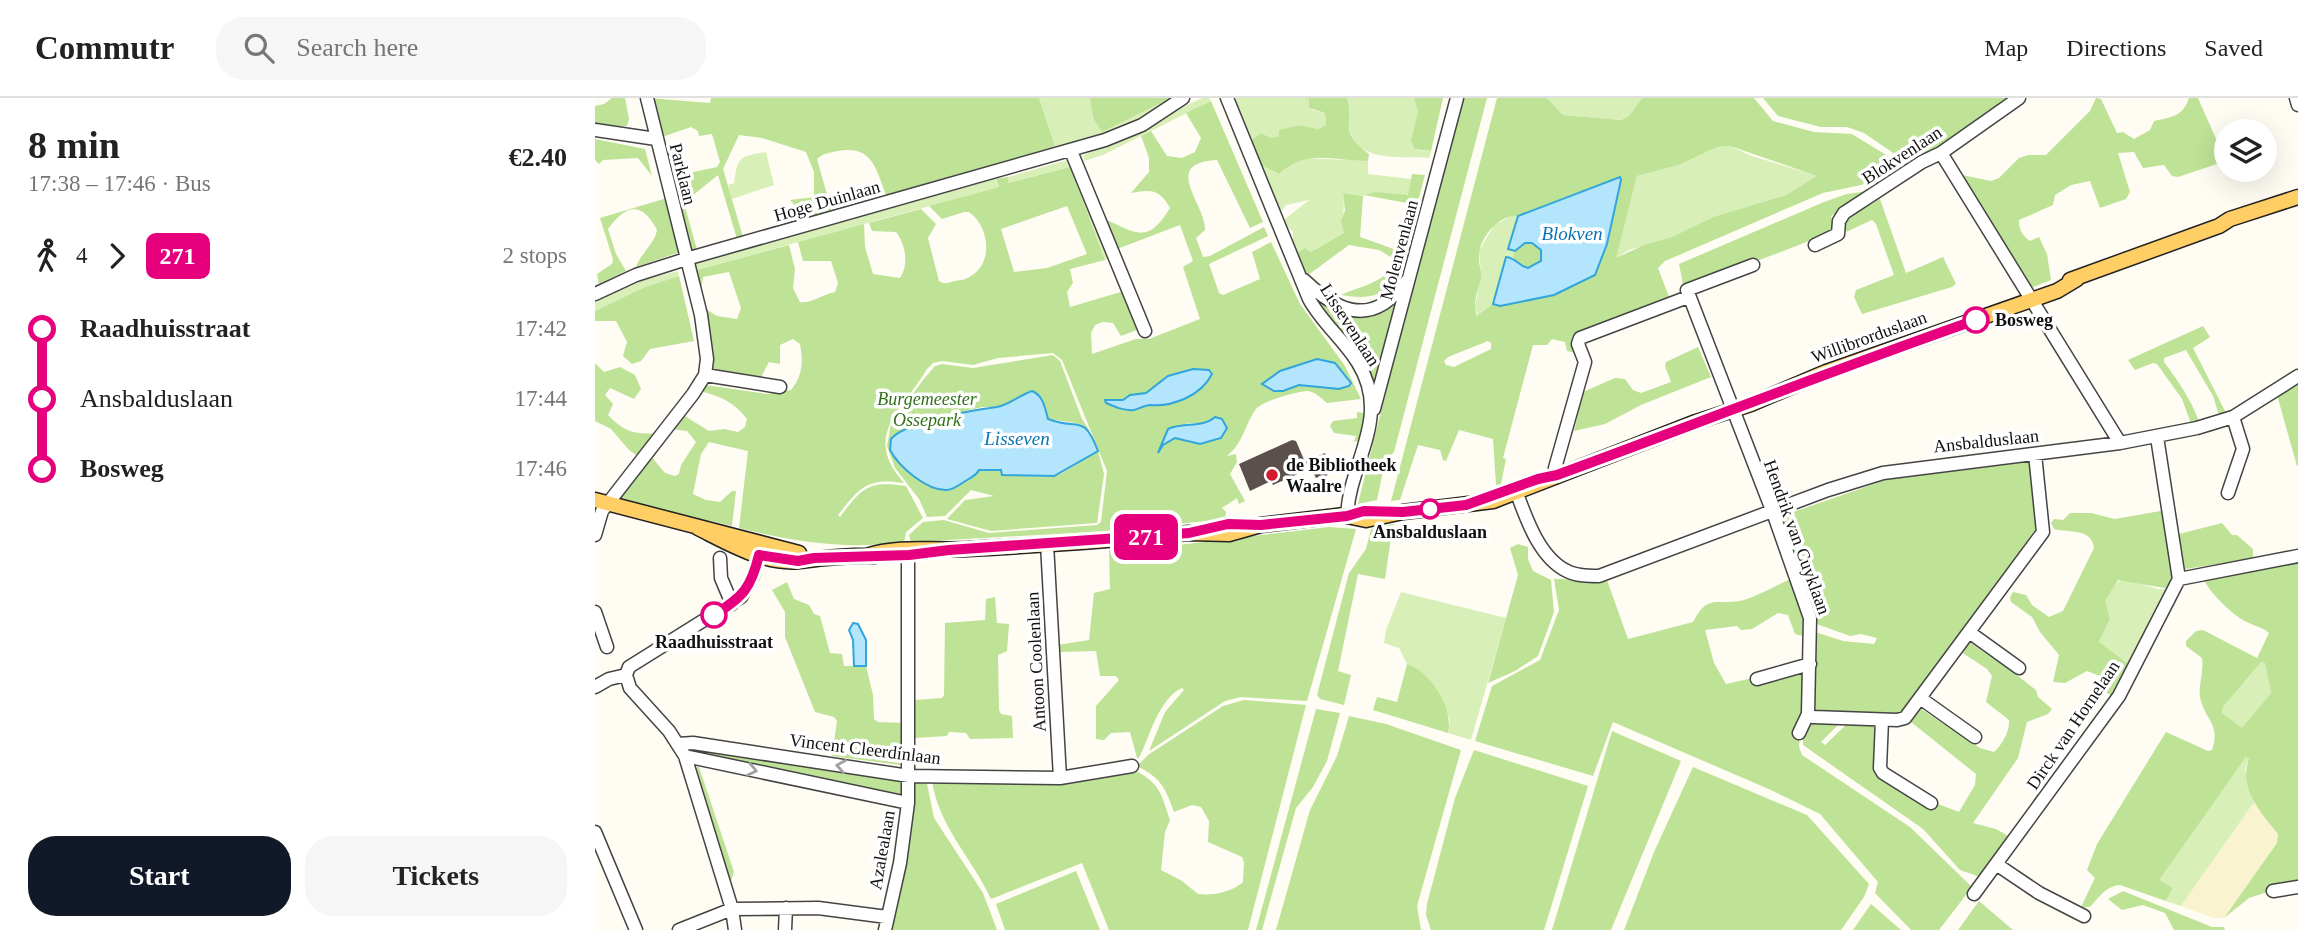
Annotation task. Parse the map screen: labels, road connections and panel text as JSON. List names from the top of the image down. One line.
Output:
{"streets":{"main road":["Willibrorduslaan"],"street":["Blokvenlaan","Parklaan","Hoge Duinlaan","Molenvenlaan","Lissevenlaan","Ansbalduslaan","Hendrik van Cuyklaan","Antoon Coolenlaan","Dirck van Hornelaan","Vincent Cleerdinlaan","Azalealaan"]},"crossings":[["Parklaan","Hoge Duinlaan"],["Molenvenlaan","Lissevenlaan"],["Lissevenlaan","Willibrorduslaan"],["Willibrorduslaan","Ansbalduslaan"],["Willibrorduslaan","Hendrik van Cuyklaan"],["Willibrorduslaan","Antoon Coolenlaan"],["Willibrorduslaan","Azalealaan"],["Ansbalduslaan","Hendrik van Cuyklaan"],["Antoon Coolenlaan","Vincent Cleerdinlaan"],["Vincent Cleerdinlaan","Azalealaan"]],"water":["Blokven","Lisseven"],"parks":["Burgemeester Ossepark"],"places":["Bosweg","de Bibliotheek Waalre","Ansbalduslaan","Raadhuisstraat"],"lines":["bus line 271"],"page":{"header":"Commutr","search":"Search here","nav":["Map","Directions","Saved"],"heading":["8 min","17:38 – 17:46 · Bus","€2.40"],"on_map":"271","legs":["4","271","2 stops"],"list":[{"name":"Raadhuisstraat","value":"17:42"},{"name":"Ansbalduslaan","value":"17:44"},{"name":"Bosweg","value":"17:46"}],"buttons":["Start","Tickets"]}}
